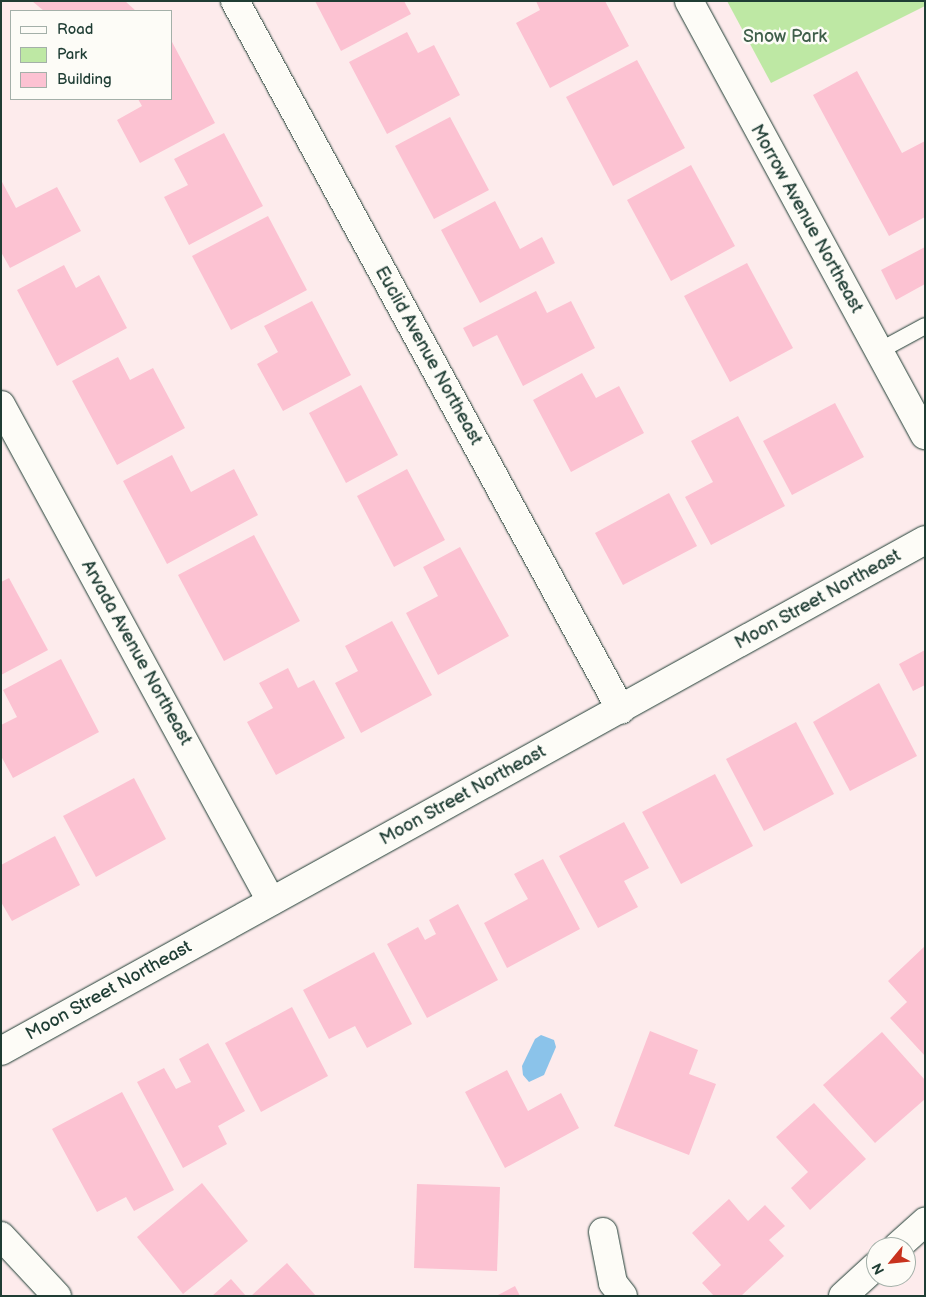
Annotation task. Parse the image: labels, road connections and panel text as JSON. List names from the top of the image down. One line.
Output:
{"streets":{"street":["Morrow Avenue Northeast","Euclid Avenue Northeast","Moon Street Northeast","Arvada Avenue Northeast"]},"crossings":[["Euclid Avenue Northeast","Moon Street Northeast"],["Moon Street Northeast","Arvada Avenue Northeast"]],"parks":["Snow Park"],"legend":["Road","Park","Building"],"north":"bottom left"}
